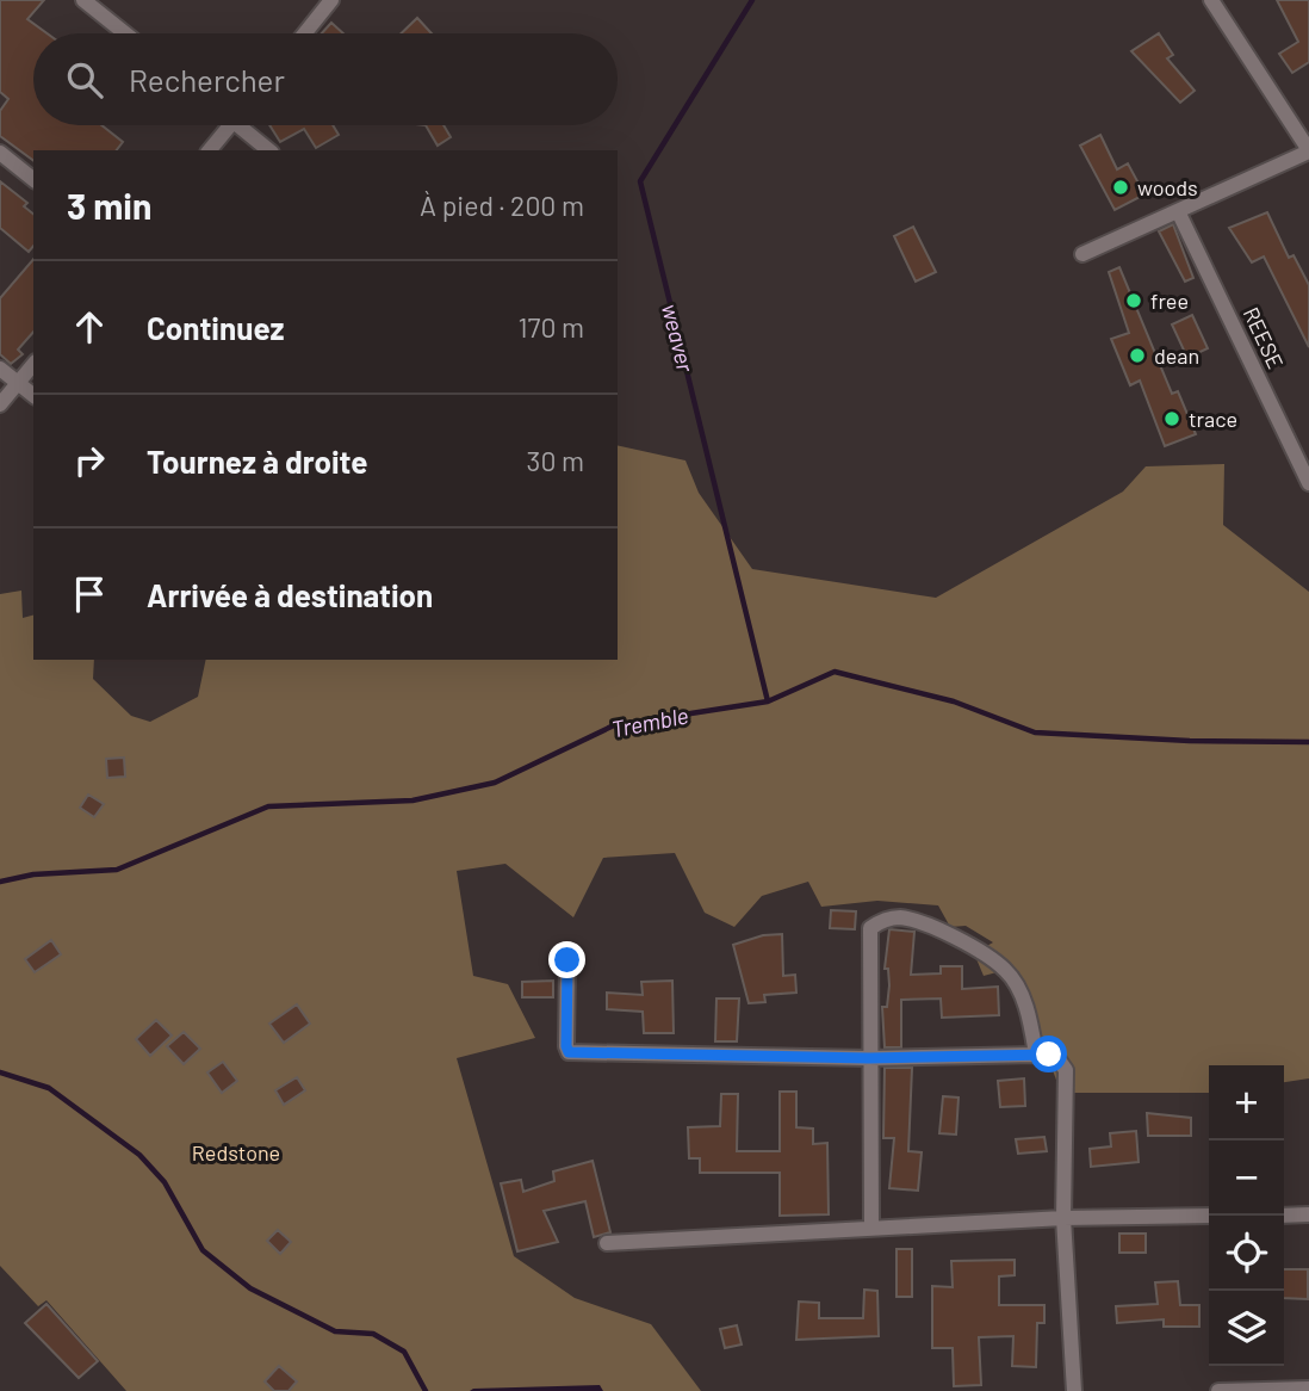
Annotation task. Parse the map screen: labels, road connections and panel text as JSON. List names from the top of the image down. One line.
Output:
{"streets":{"street":["REESE"]},"water":["weaver","Tremble"],"parks":["Redstone"],"places":["woods","free","dean","trace"],"page":{"search":"Rechercher","heading":["3 min","À pied · 200 m"],"list":[["Continuez","170 m"],["Tournez à droite","30 m"],"Arrivée à destination"],"map_buttons":["+","−"]}}
